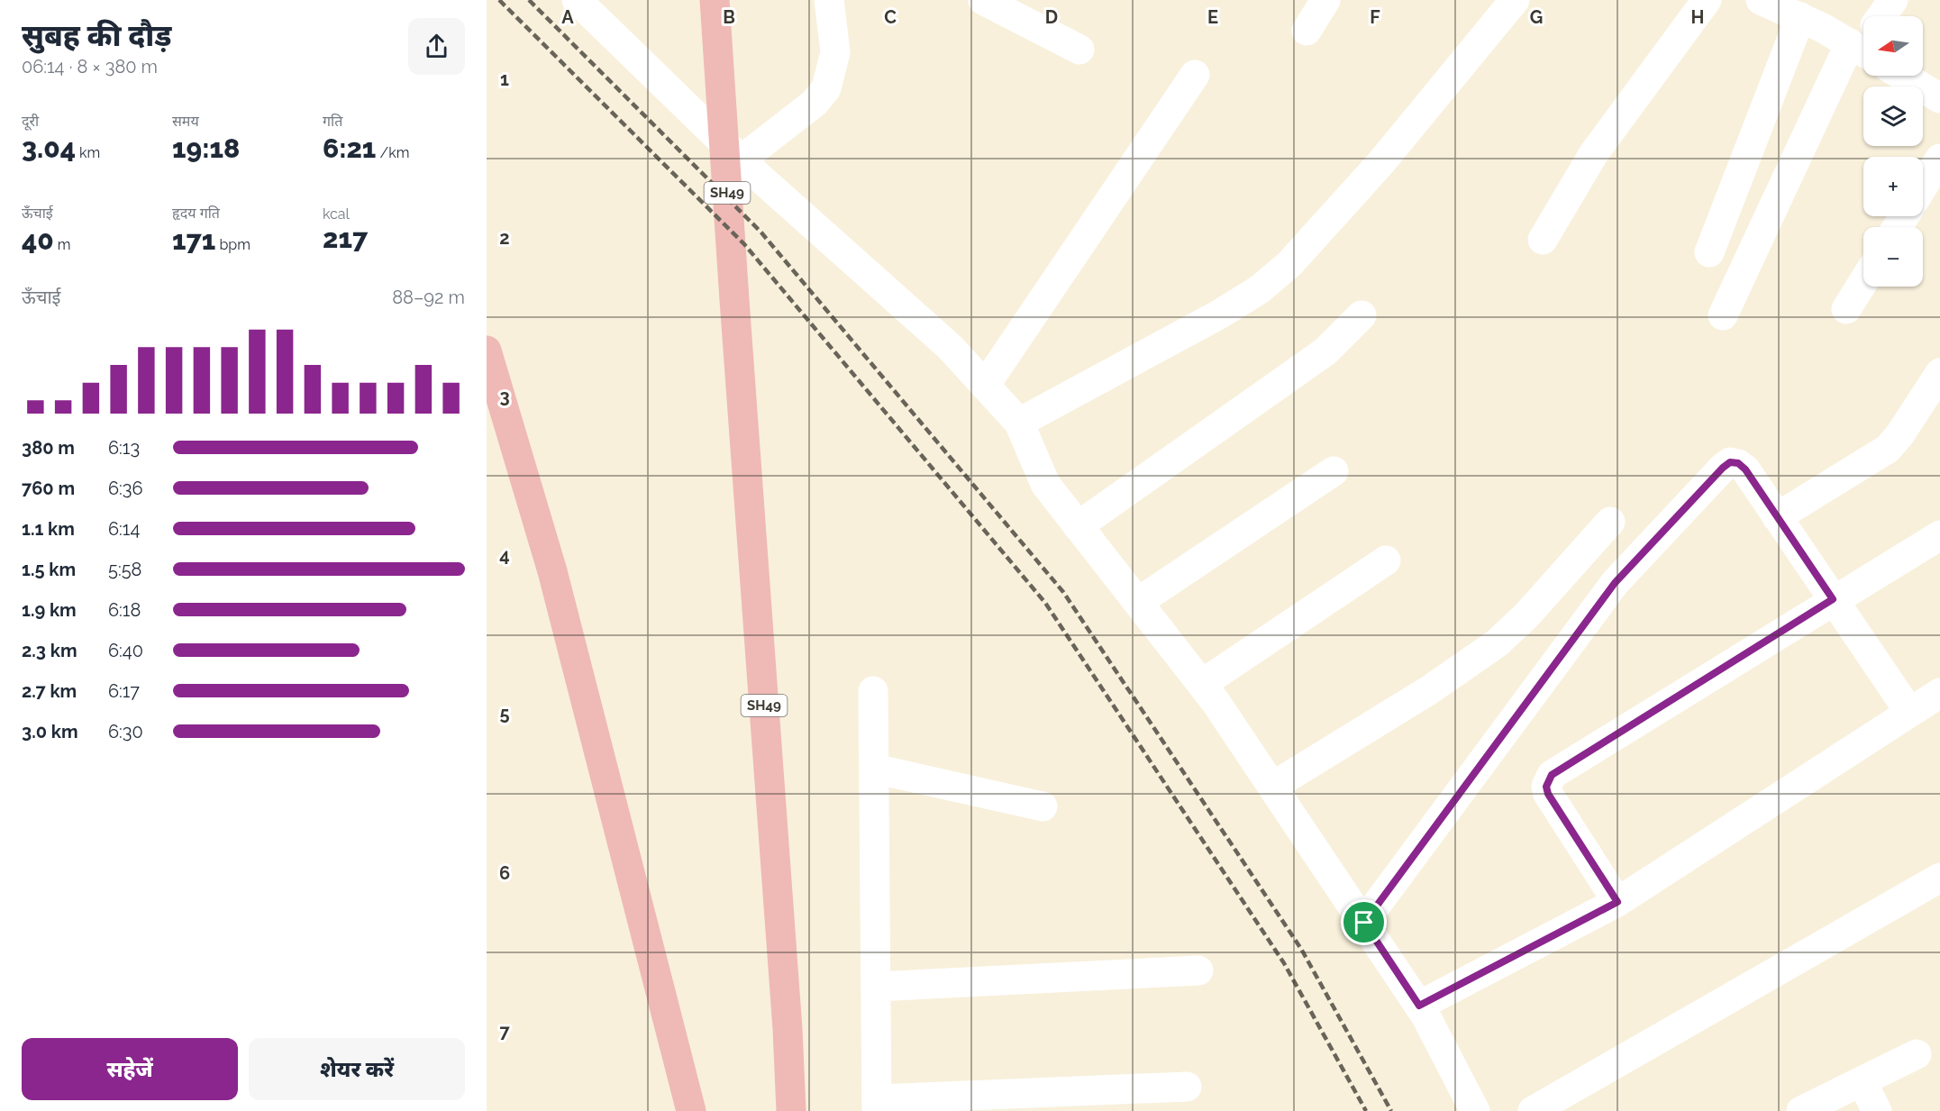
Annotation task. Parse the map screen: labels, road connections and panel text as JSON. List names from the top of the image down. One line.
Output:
{"streets":{"main road":["SH49"]},"north":"left","page":{"heading":["सुबह की दौड़","06:14 · 8 × 380 m"],"map_buttons":["+","−"],"stats":[["दूरी","3.04 km"],["समय","19:18"],["गति","6:21 /km"],["ऊँचाई","40 m"],["हृदय गति","171 bpm"],["kcal","217"]],"chart":["ऊँचाई","88–92 m"],"list":[{"name":"380 m","note":"6:13"},{"name":"760 m","note":"6:36"},{"name":"1.1 km","note":"6:14"},{"name":"1.5 km","note":"5:58"},{"name":"1.9 km","note":"6:18"},{"name":"2.3 km","note":"6:40"},{"name":"2.7 km","note":"6:17"},{"name":"3.0 km","note":"6:30"}],"buttons":["सहेजें","शेयर करें"]},"grid":{"columns":["A","B","C","D","E","F","G","H"],"rows":["1","2","3","4","5","6","7"]}}
